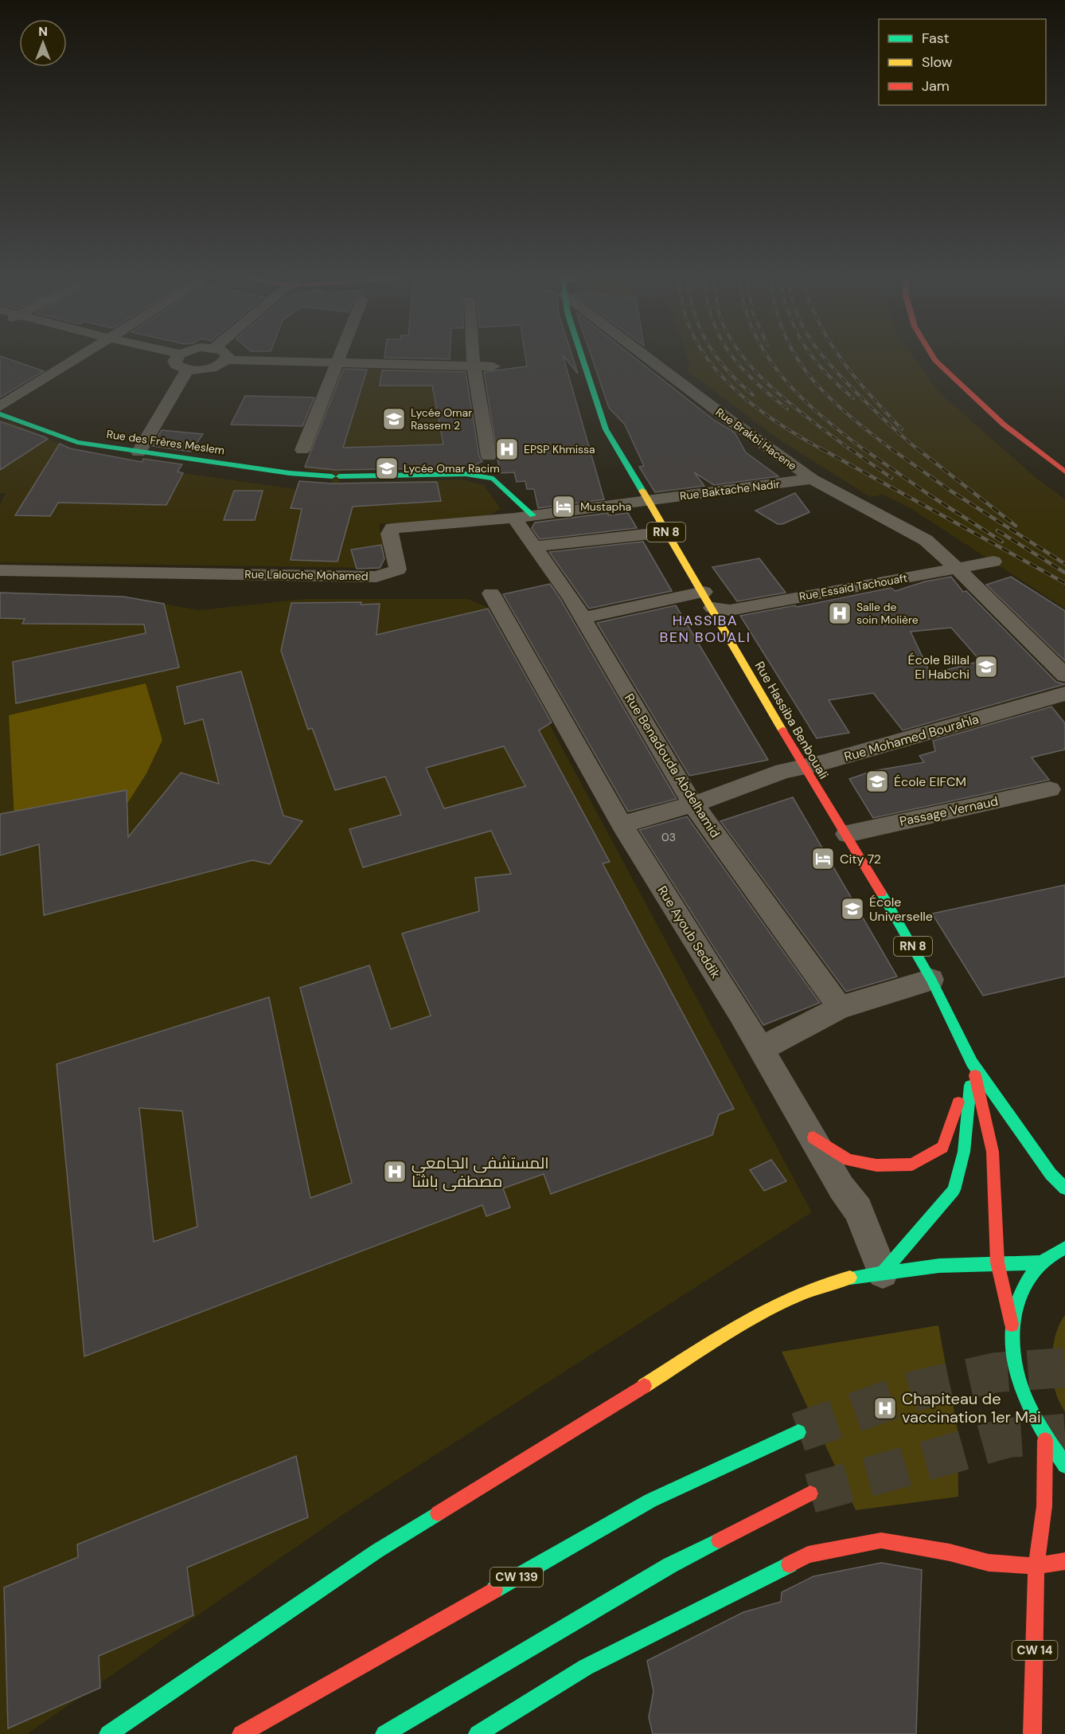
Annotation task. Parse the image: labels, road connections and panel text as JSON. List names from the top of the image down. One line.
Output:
{"streets":{"main road":["Rue des Frères Meslem","RN 8","Rue Hassiba Benbouali","CW 139","CW 14"],"street":["Rue Brakbi Hacene","Rue Baktache Nadir","Rue Lalouche Mohamed","Rue Essaïd Tachouaft","Rue Mohamed Bourahla","Rue Benadouda Abdelhamid","Passage Vernaud","Rue Ayoub Seddik"]},"crossings":[["Rue Brakbi Hacene","Rue Baktache Nadir"],["Rue Brakbi Hacene","Rue Essaïd Tachouaft"],["Rue des Frères Meslem","Rue Lalouche Mohamed"],["Rue des Frères Meslem","Rue Benadouda Abdelhamid"],["Rue Baktache Nadir","Rue Lalouche Mohamed"],["Rue Baktache Nadir","Rue Hassiba Benbouali"],["Rue Lalouche Mohamed","Rue Hassiba Benbouali"],["Rue Lalouche Mohamed","Rue Benadouda Abdelhamid"],["Rue Essaïd Tachouaft","Rue Hassiba Benbouali"],["Rue Essaïd Tachouaft","Rue Benadouda Abdelhamid"],["Rue Hassiba Benbouali","Rue Mohamed Bourahla"],["Rue Hassiba Benbouali","Passage Vernaud"],["Rue Mohamed Bourahla","Rue Benadouda Abdelhamid"],["Rue Mohamed Bourahla","Rue Ayoub Seddik"]],"districts":["HASSIBA BEN BOUALI"],"places":{"school or university":["Lycée Omar Rassem 2","Lycée Omar Racim","École Billal El Habchi","École EIFCM","École Universelle"],"hospital":["EPSP Khmissa","Salle de soin Molière","المستشفى الجامعي مصطفى باشا","Chapiteau de vaccination 1er Mai"],"hotel":["Mustapha","City 72"]},"house_numbers":["03"],"legend":["Fast","Slow","Jam"],"north":"top"}
